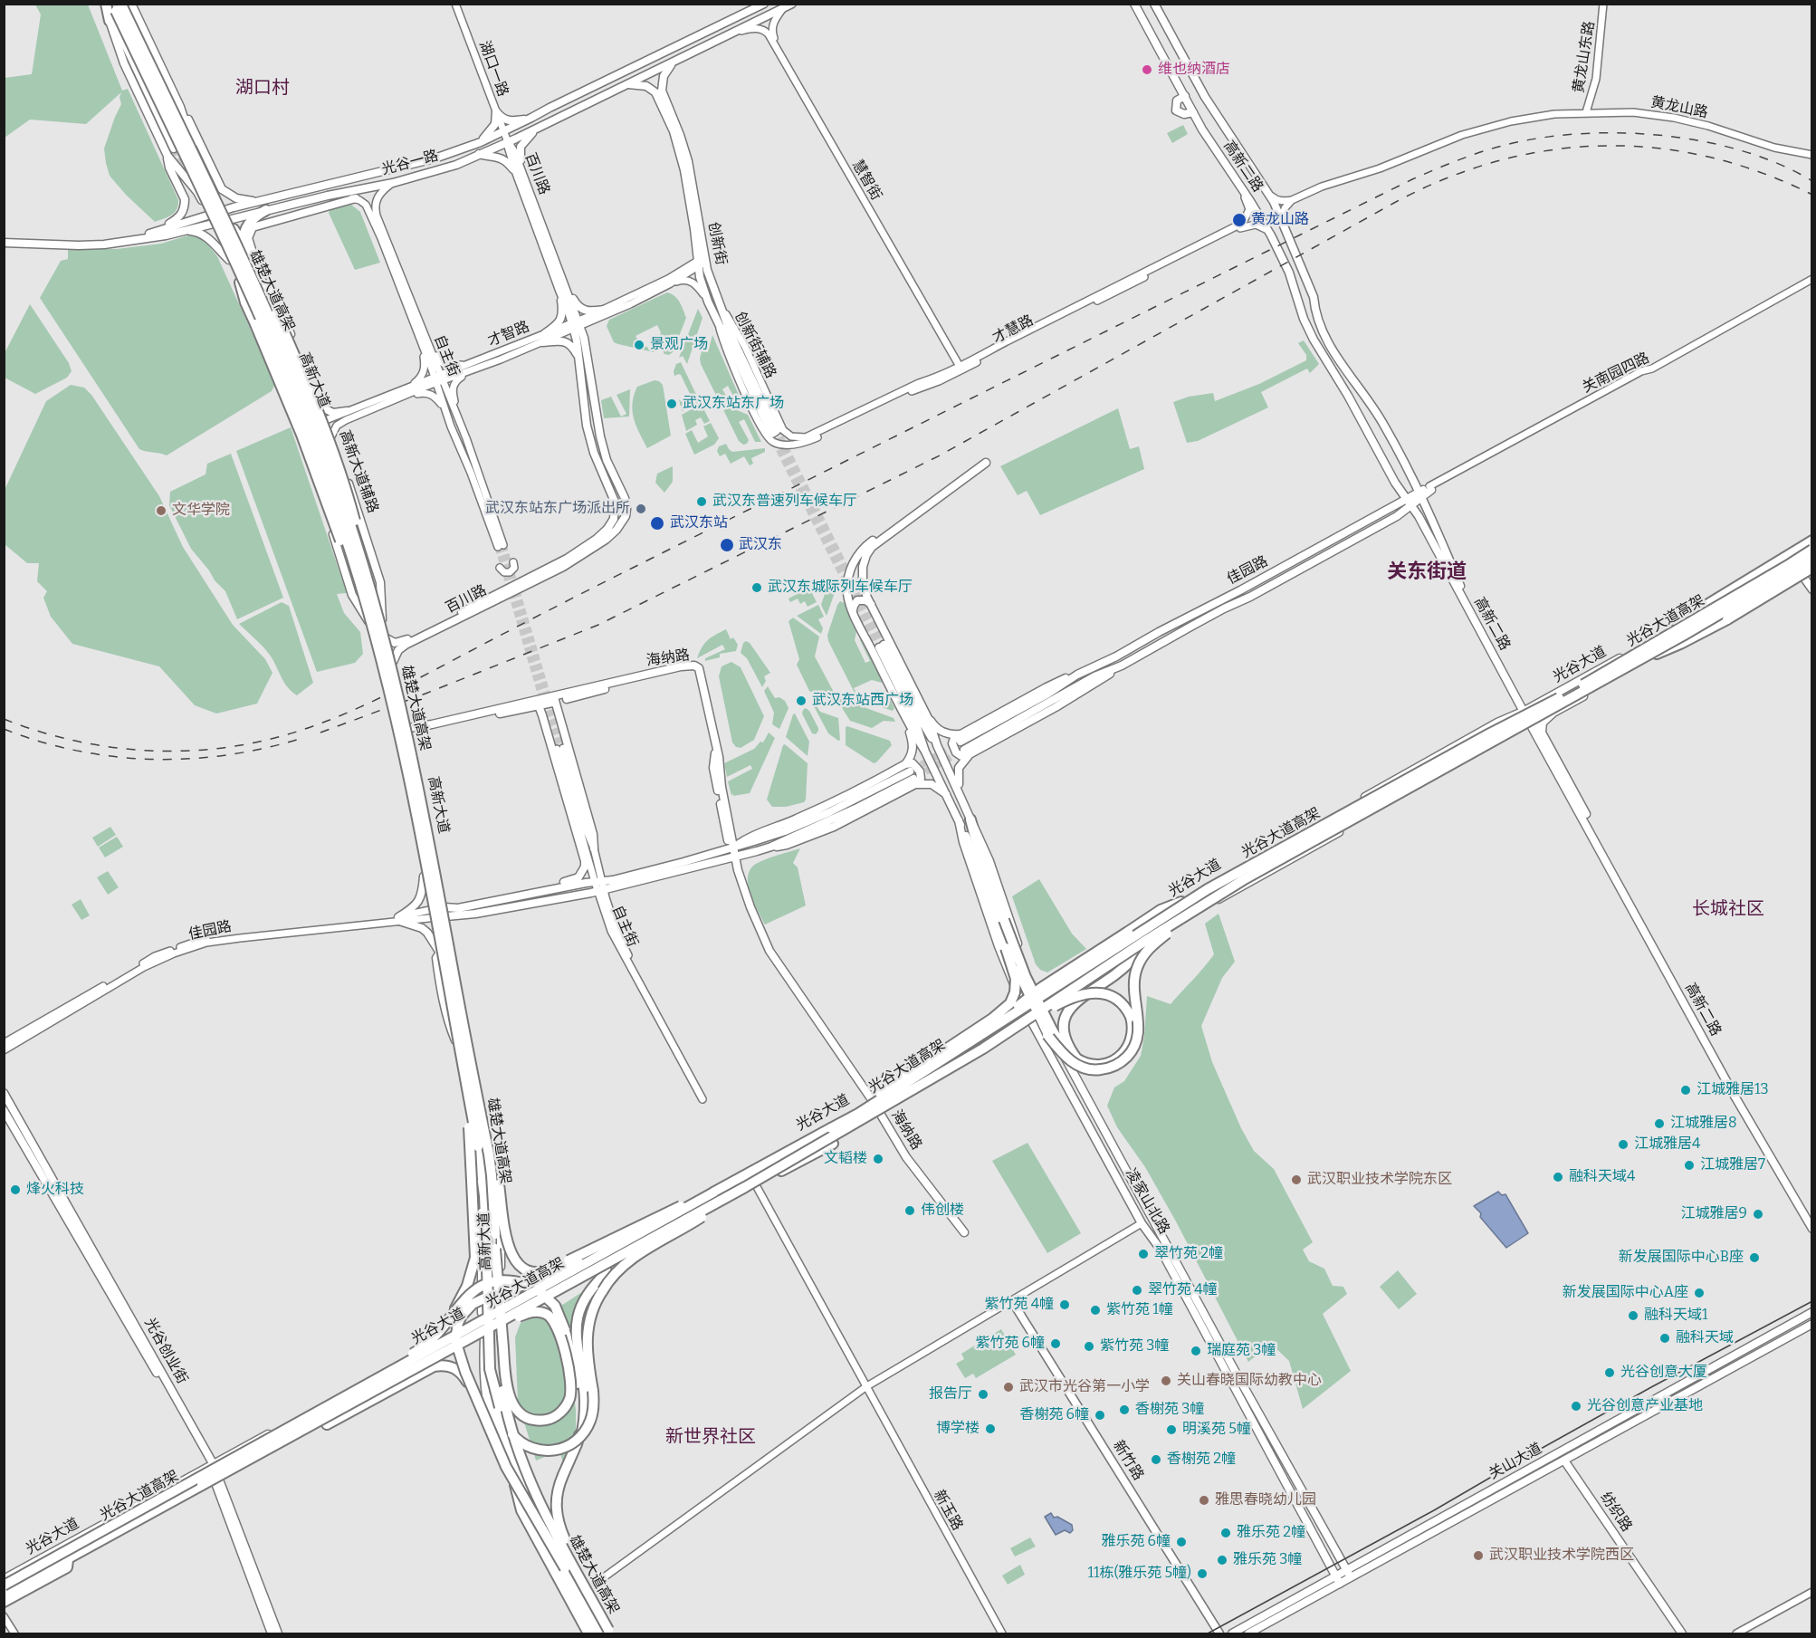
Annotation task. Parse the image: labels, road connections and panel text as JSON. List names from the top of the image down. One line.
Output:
{"streets":{"highway":["雄楚大道高架","光谷大道高架"],"main road":["光谷一路","高新二路","百川路","创新街","高新大道","高新大道辅路","佳园路","海纳路","光谷大道","凌家山北路","光谷创业街","新竹路","关山大道","纺织路"],"street":["黄龙山东路","湖口一路","黄龙山路","慧智街","才慧路","才智路","自主街","关南园四路","新玉路"]},"crossings":[["黄龙山东路","黄龙山路"],["湖口一路","光谷一路"],["湖口一路","百川路"],["光谷一路","百川路"],["光谷一路","慧智街"],["光谷一路","创新街"],["光谷一路","自主街"],["光谷一路","高新大道"],["高新二路","才慧路"],["高新二路","佳园路"],["高新二路","光谷大道"],["百川路","才智路"],["百川路","高新大道"],["慧智街","才慧路"],["创新街","才慧路"],["创新街","才智路"],["雄楚大道高架","高新大道"],["才智路","自主街"],["才智路","高新大道"],["才智路","高新大道辅路"],["自主街","高新大道辅路"],["高新大道","高新大道辅路"],["高新大道","佳园路"],["高新大道","海纳路"],["高新大道","光谷大道"],["光谷大道高架","光谷大道"],["海纳路","光谷大道"],["光谷大道","凌家山北路"],["光谷大道","光谷创业街"],["光谷大道","新玉路"],["凌家山北路","关山大道"],["关山大道","纺织路"]],"districts":["湖口村","关东街道","长城社区","新世界社区"],"places":["维也纳酒店","黄龙山路","景观广场","武汉东站东广场","武汉东普速列车候车厅","武汉东站东广场派出所","文华学院","武汉东站","武汉东","武汉东城际列车候车厅","武汉东站西广场","江城雅居13","江城雅居8","江城雅居4","文韬楼","江城雅居7","融科天域4","武汉职业技术学院东区","烽火科技","伟创楼","江城雅居9","翠竹苑 2幢","新发展国际中心B座","翠竹苑 4幢","新发展国际中心A座","紫竹苑 4幢","紫竹苑 1幢","融科天域1","融科天域","紫竹苑 6幢","紫竹苑 3幢","瑞庭苑 3幢","光谷创意大厦","关山春晓国际幼教中心","武汉市光谷第一小学","报告厅","光谷创意产业基地","香榭苑 3幢","香榭苑 6幢","博学楼","明溪苑 5幢","香榭苑 2幢","雅思春晓幼儿园","雅乐苑 2幢","雅乐苑 6幢","武汉职业技术学院西区","雅乐苑 3幢","11栋(雅乐苑 5幢)"]}
